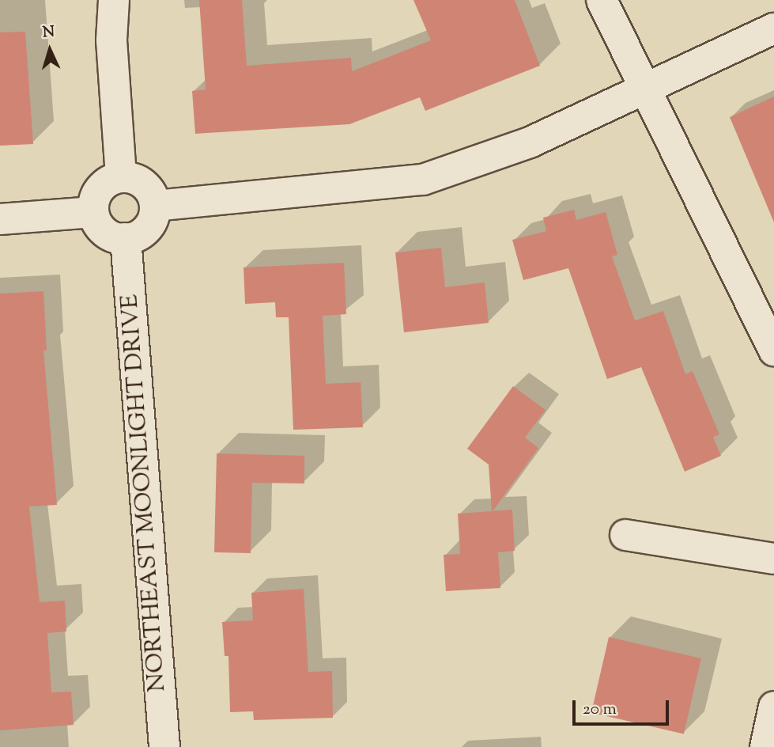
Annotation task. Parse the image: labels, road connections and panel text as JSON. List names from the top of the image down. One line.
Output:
{"streets":{"street":["NORTHEAST MOONLIGHT DRIVE"]},"scale_bar":"20 m","north":"top"}
